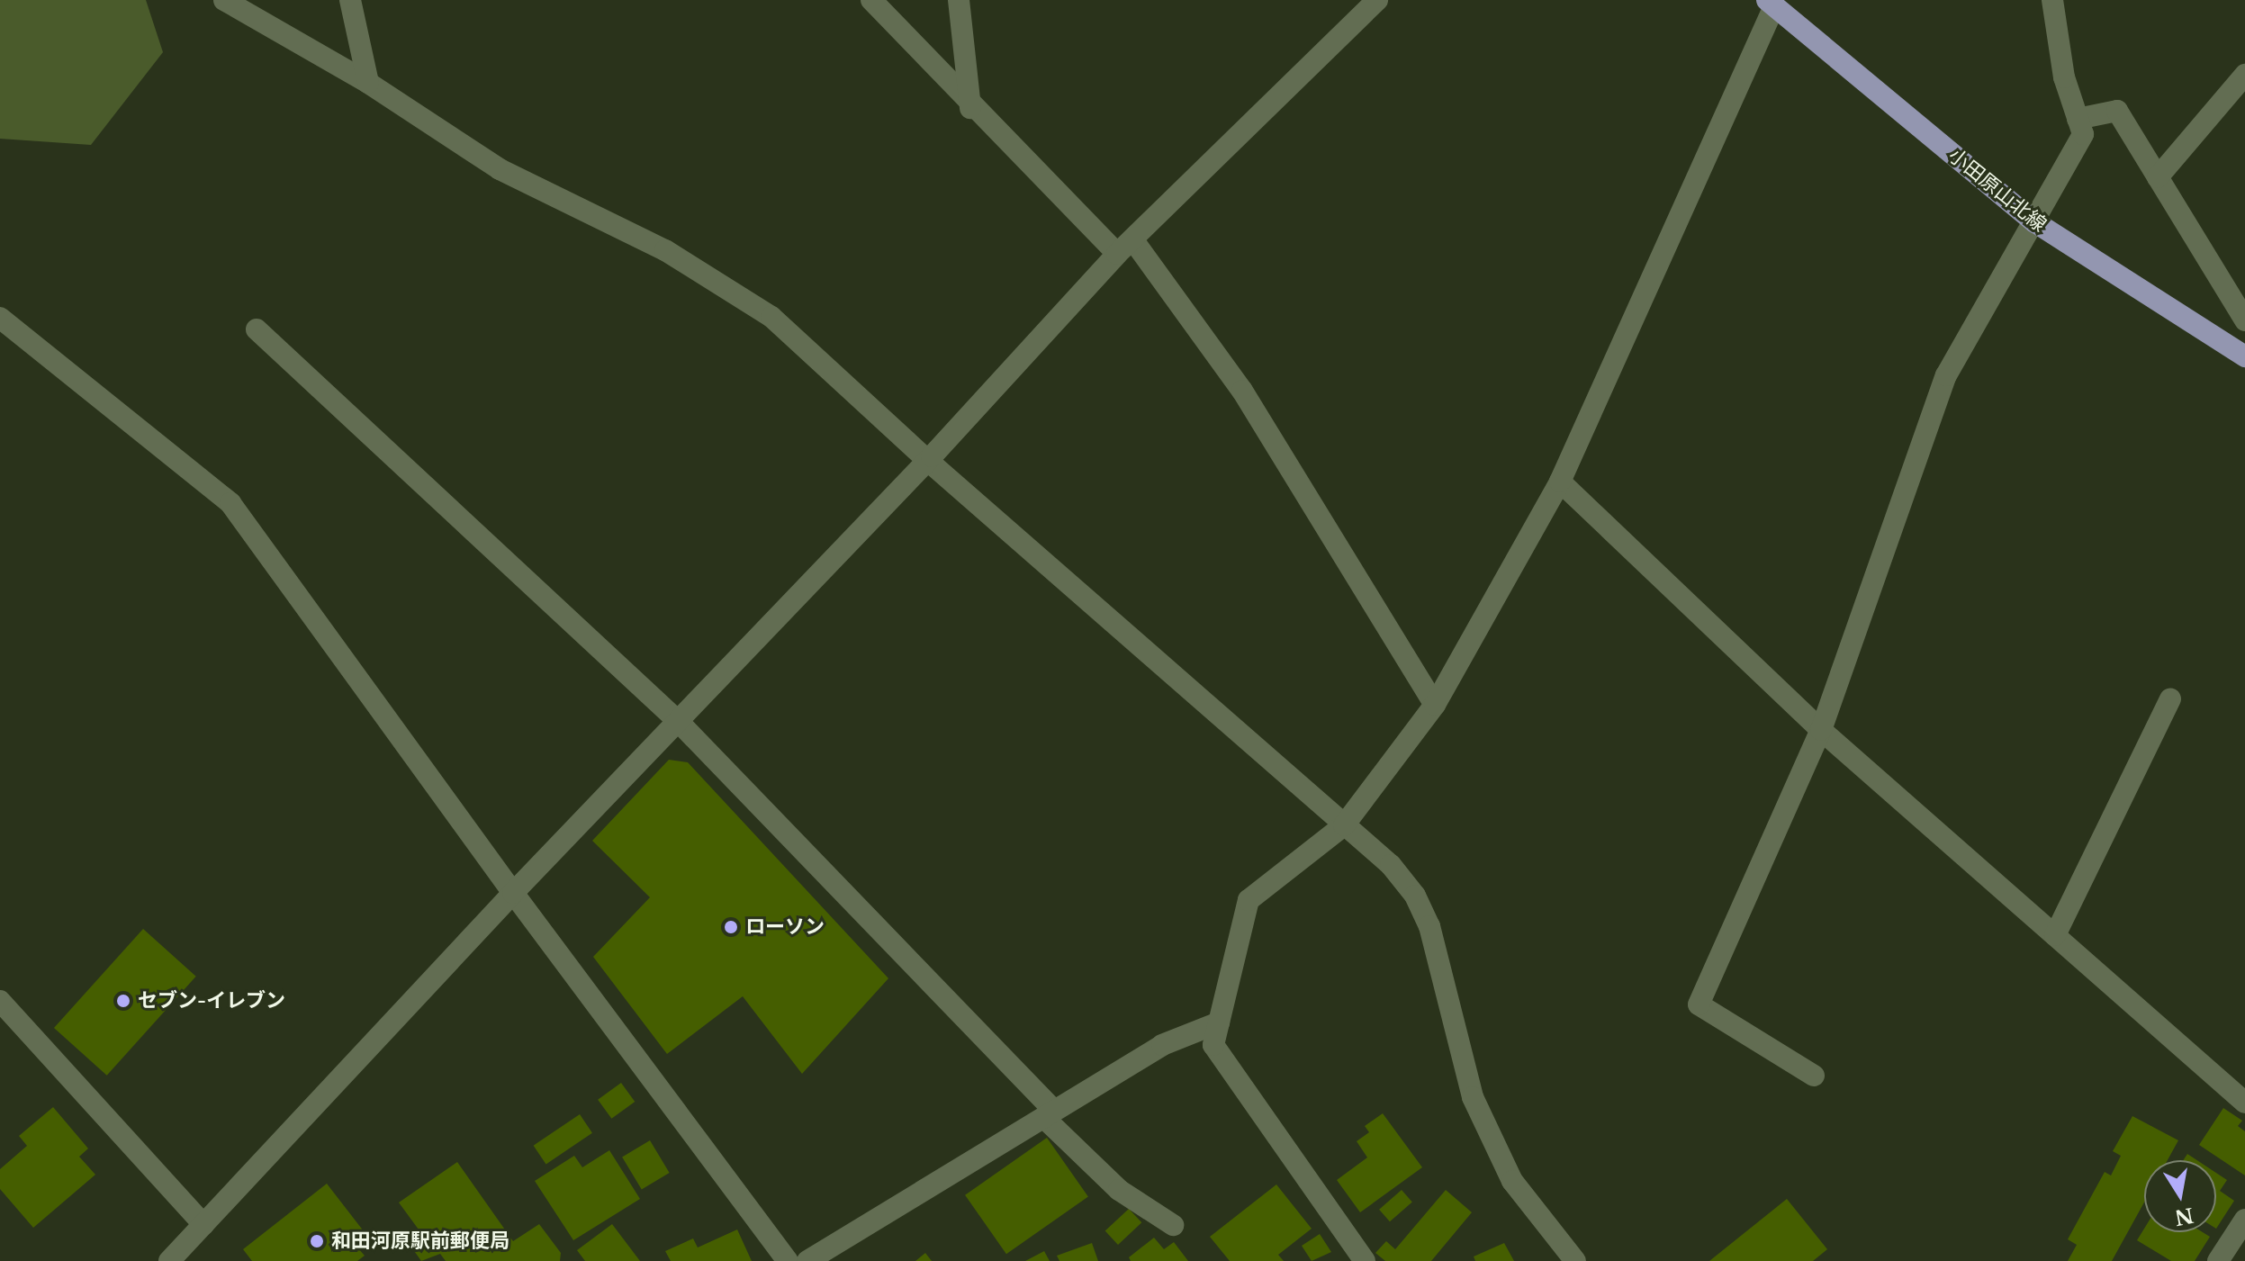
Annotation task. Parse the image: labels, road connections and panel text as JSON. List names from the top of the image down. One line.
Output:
{"streets":{"main road":["小田原山北線"]},"places":["ローソン","セブン-イレブン","和田河原駅前郵便局"],"north":"bottom"}
